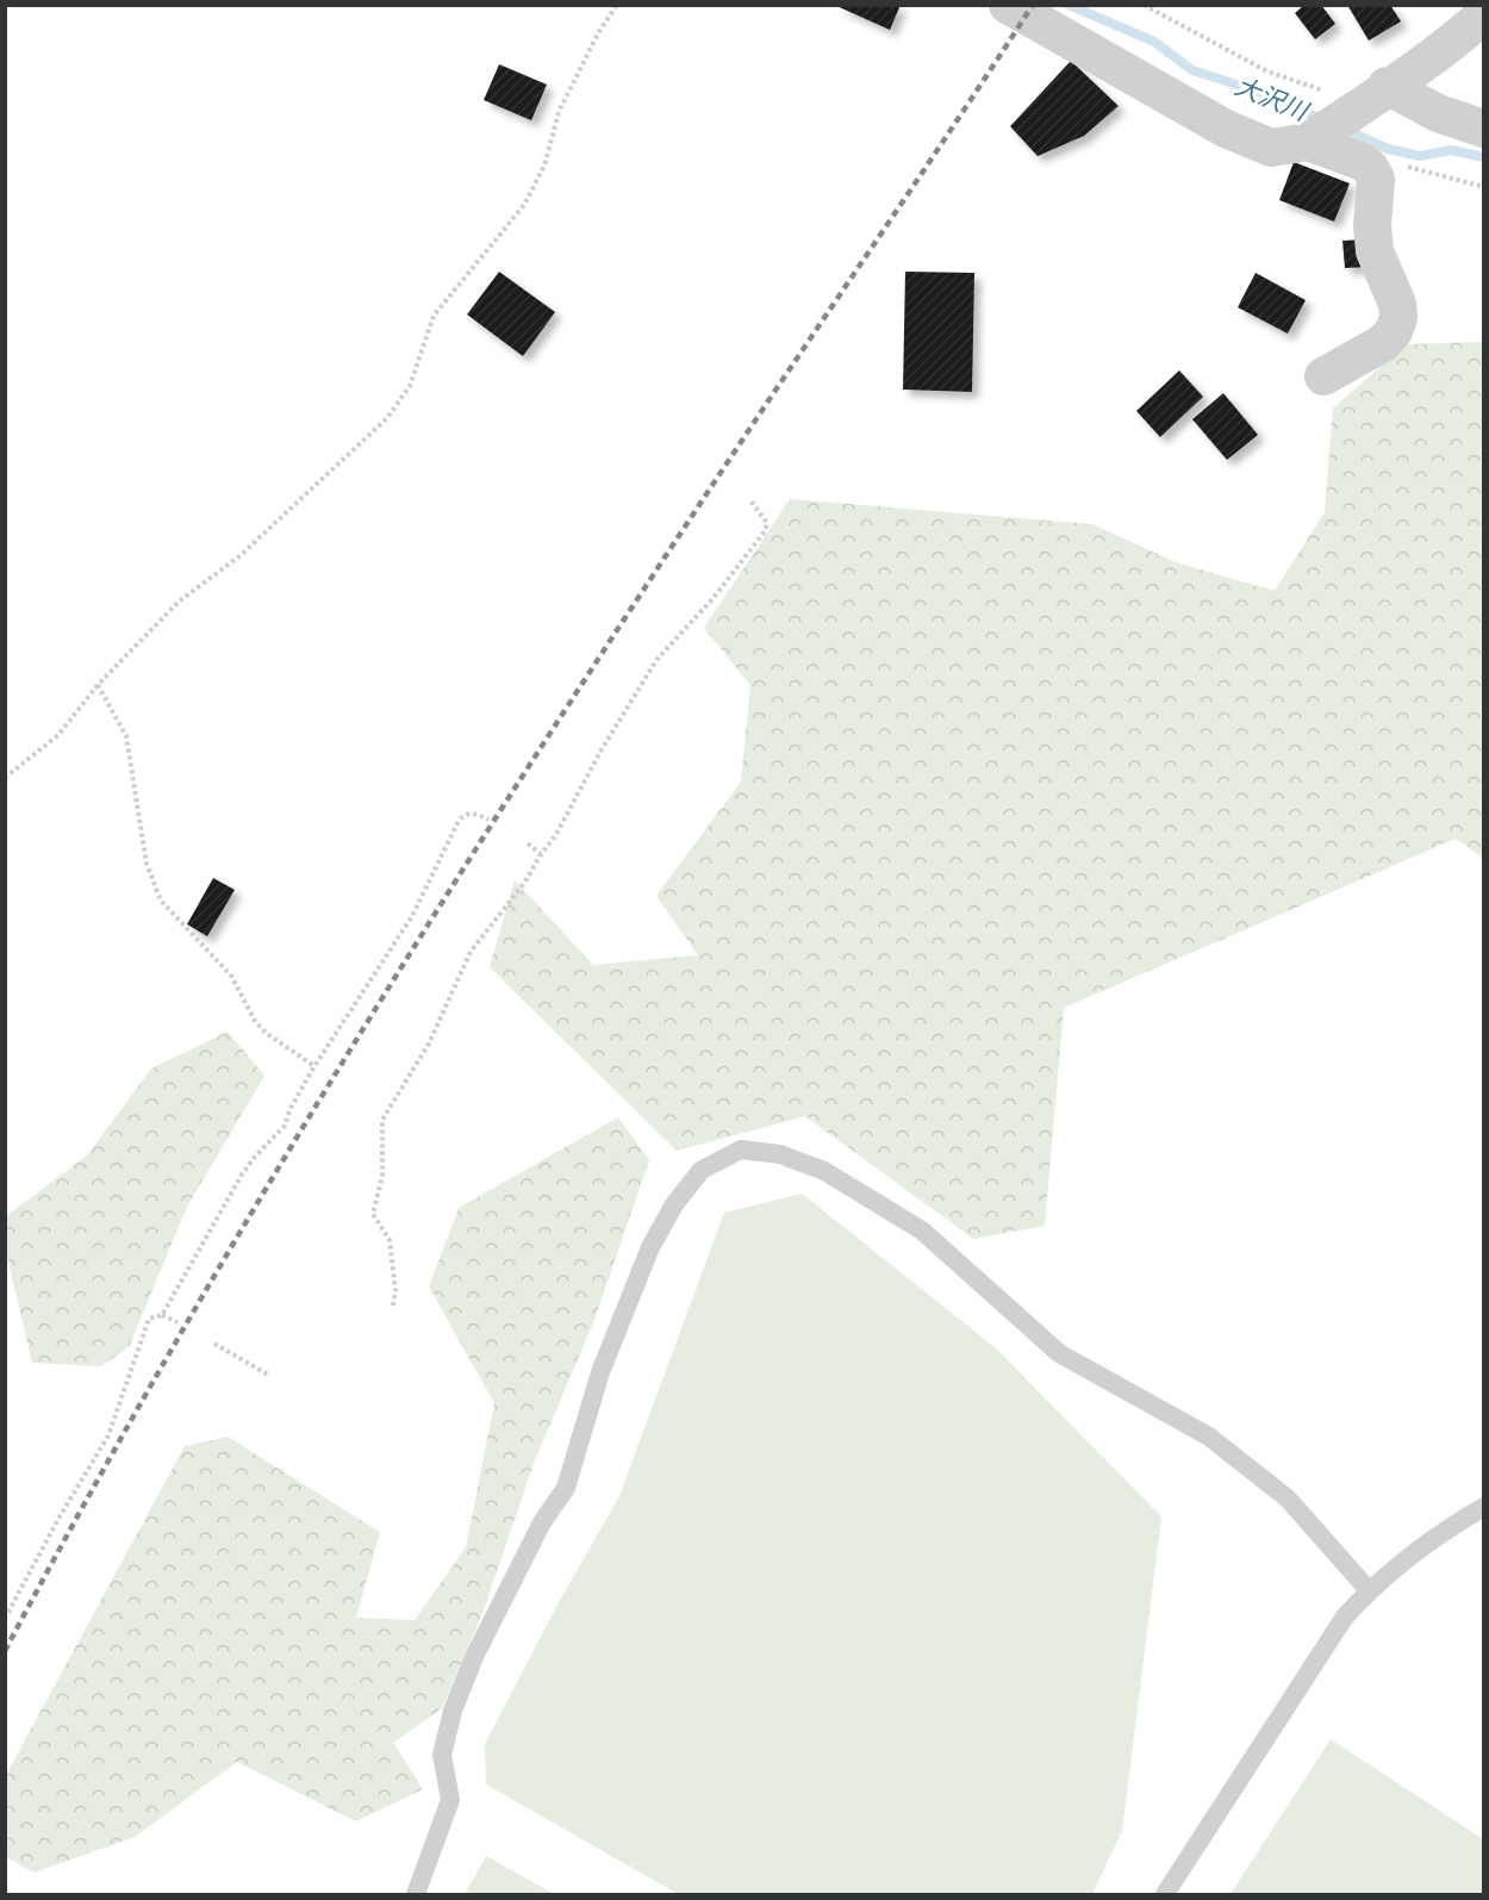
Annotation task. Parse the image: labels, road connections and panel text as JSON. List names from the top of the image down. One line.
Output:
{"water":["大沢川"]}
